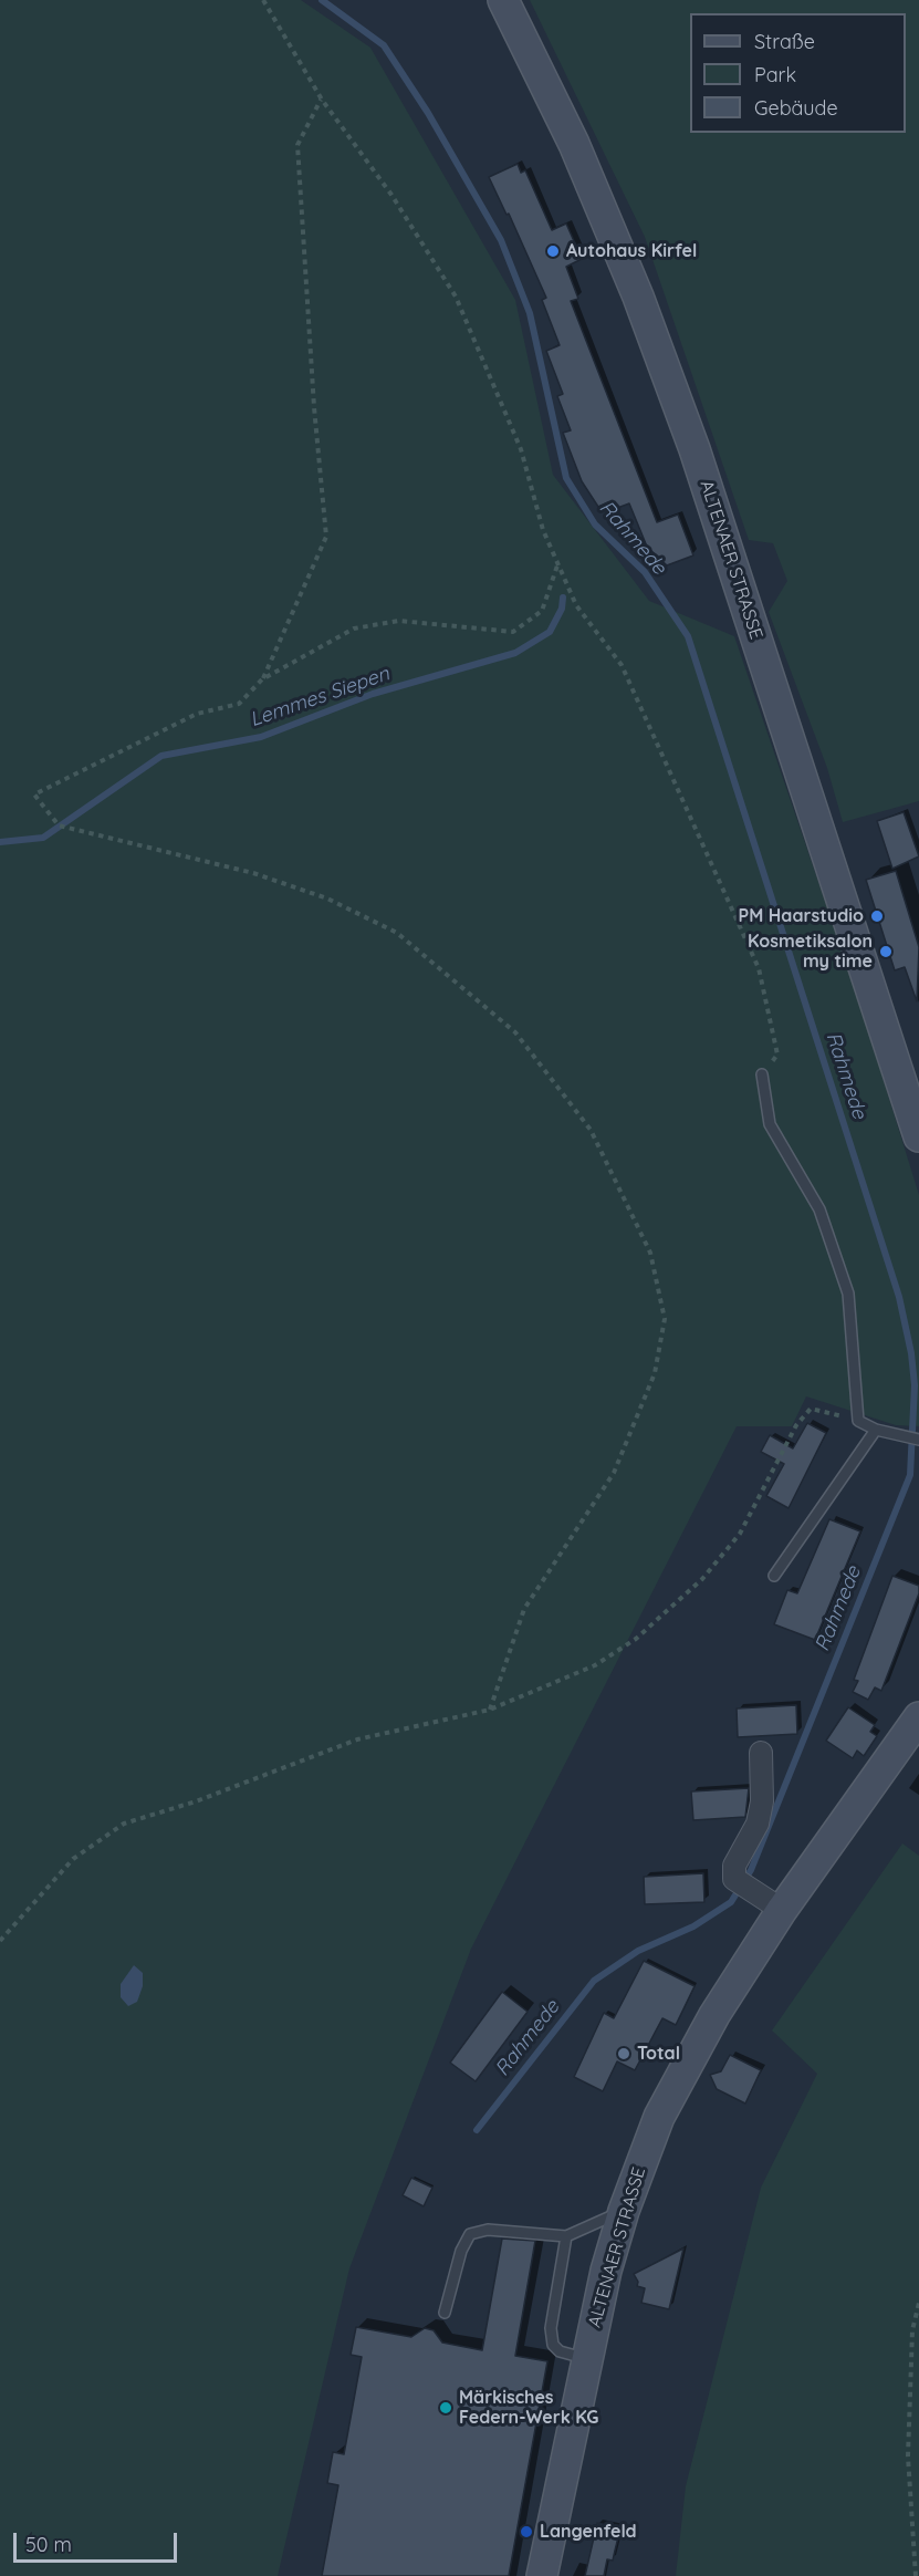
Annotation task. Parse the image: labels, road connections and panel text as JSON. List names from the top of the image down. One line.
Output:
{"streets":{"main road":["ALTENAER STRASSE"]},"water":["Rahmede","Lemmes Siepen"],"places":["Autohaus Kirfel","PM Haarstudio","Kosmetiksalon my time","Total","Märkisches Federn-Werk KG","Langenfeld"],"legend":["Straße","Park","Gebäude"],"scale_bar":"50 m"}
